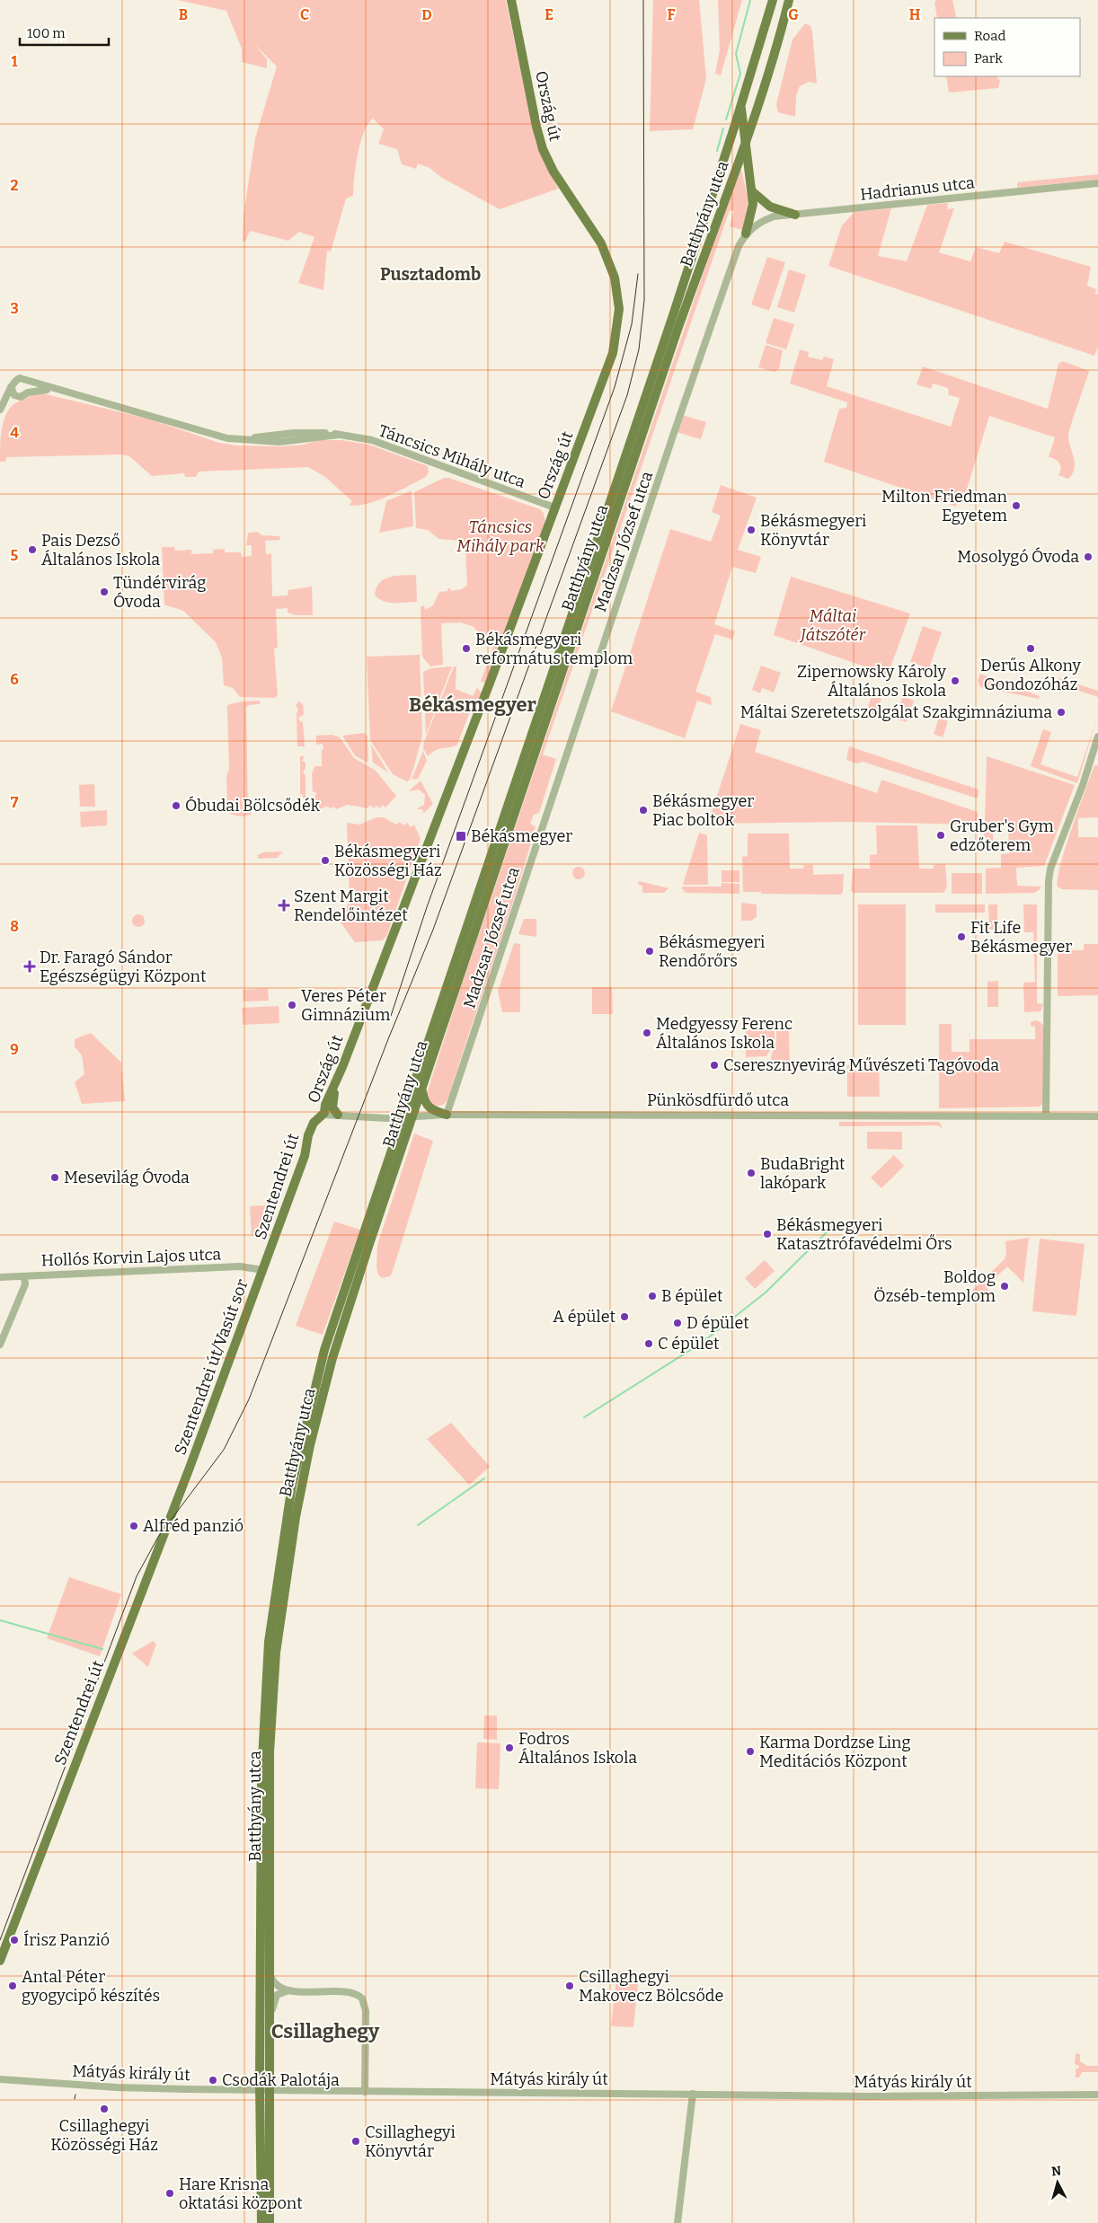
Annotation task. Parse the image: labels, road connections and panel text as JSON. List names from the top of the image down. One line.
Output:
{"streets":{"main road":["Ország út","Batthyány utca","Szentendrei út","Szentendrei út/Vasút sor"],"street":["Hadrianus utca","Táncsics Mihály utca","Madzsar József utca","Pünkösdfürdő utca","Hollós Korvin Lajos utca","Mátyás király út"]},"crossings":[["Ország út","Táncsics Mihály utca"],["Ország út","Pünkösdfürdő utca"],["Ország út","Szentendrei út"],["Hadrianus utca","Madzsar József utca"],["Batthyány utca","Pünkösdfürdő utca"],["Batthyány utca","Mátyás király út"],["Madzsar József utca","Pünkösdfürdő utca"],["Pünkösdfürdő utca","Szentendrei út"],["Szentendrei út","Hollós Korvin Lajos utca"],["Szentendrei út","Szentendrei út/Vasút sor"],["Hollós Korvin Lajos utca","Szentendrei út/Vasút sor"]],"districts":["Pusztadomb","Békásmegyer","Csillaghegy"],"parks":["Táncsics Mihály park","Máltai Játszótér"],"places":{"other":["Milton Friedman Egyetem","Békásmegyeri Könyvtár","Pais Dezső Általános Iskola","Mosolygó Óvoda","Tündérvirág Óvoda","Békásmegyeri református templom","Derűs Alkony Gondozóház","Zipernowsky Károly Általános Iskola","Máltai Szeretetszolgálat Szakgimnáziuma","Óbudai Bölcsődék","Békásmegyer Piac boltok","Gruber's Gym edzőterem","Békásmegyeri Közösségi Ház","Fit Life Békásmegyer","Békásmegyeri Rendőrőrs","Veres Péter Gimnázium","Medgyessy Ferenc Általános Iskola","Cseresznyevirág Művészeti Tagóvoda","BudaBright lakópark","Mesevilág Óvoda","Békásmegyeri Katasztrófavédelmi Őrs","Boldog Özséb-templom","B épület","A épület","D épület","C épület","Alfréd panzió","Fodros Általános Iskola","Karma Dordzse Ling Meditációs Központ","Írisz Panzió","Antal Péter gyogycipő készítés","Csillaghegyi Makovecz Bölcsőde","Csodák Palotája","Csillaghegyi Közösségi Ház","Csillaghegyi Könyvtár","Hare Krisna oktatási központ"],"transit":["Békásmegyer"],"health":["Szent Margit Rendelőintézet","Dr. Faragó Sándor Egészségügyi Központ"]},"legend":["Road","Park"],"scale_bar":"100 m","north":"top","grid":{"columns":["B","C","D","E","F","G","H"],"rows":["1","2","3","4","5","6","7","8","9"]}}
